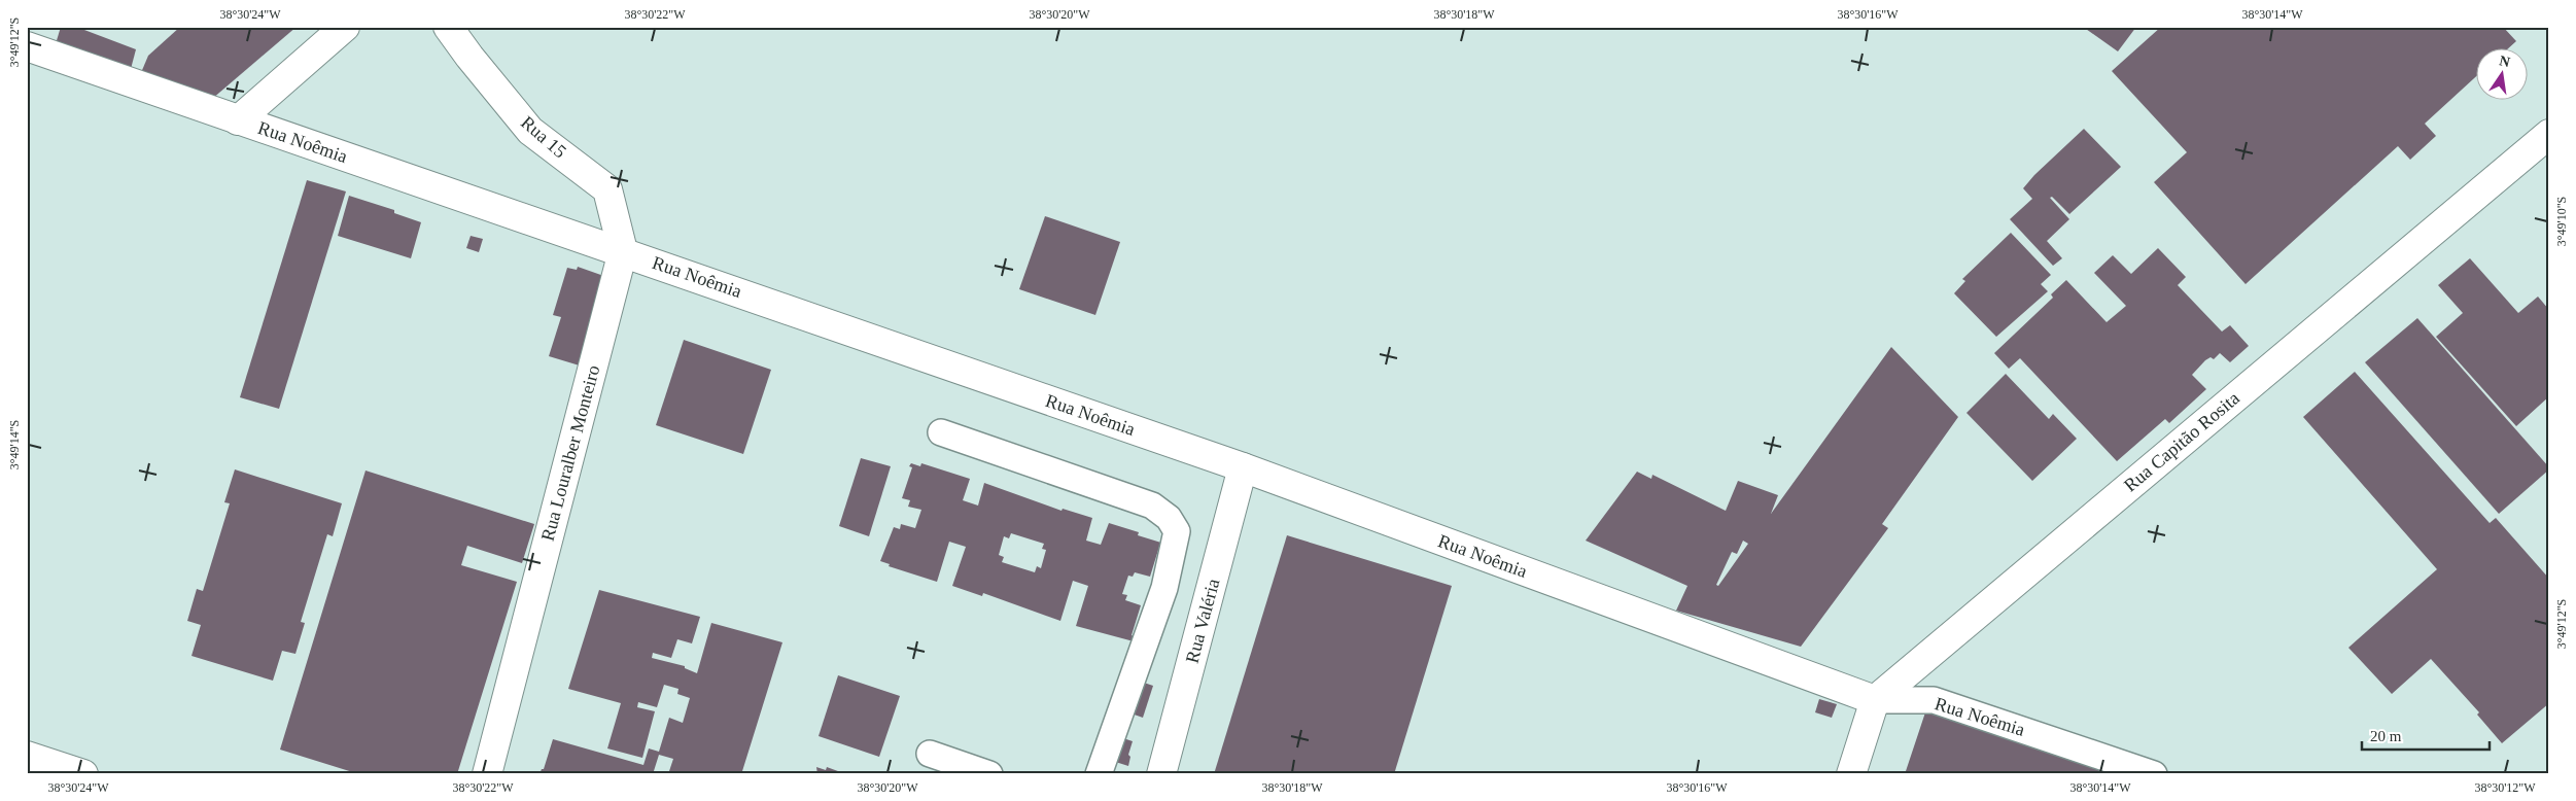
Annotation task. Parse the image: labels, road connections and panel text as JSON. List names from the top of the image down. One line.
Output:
{"streets":{"street":["Rua 15","Rua Noêmia","Rua Capitão Rosita","Rua Louralber Monteiro","Rua Valéria"]},"crossings":[["Rua 15","Rua Noêmia"],["Rua 15","Rua Louralber Monteiro"],["Rua Noêmia","Rua Capitão Rosita"],["Rua Noêmia","Rua Louralber Monteiro"],["Rua Noêmia","Rua Valéria"]],"scale_bar":"20 m","north":"top","coordinates":["38°30'24\"W","38°30'22\"W","38°30'20\"W","38°30'18\"W","38°30'16\"W","38°30'14\"W","3°49'12\"S","3°49'10\"S","3°49'14\"S","38°30'12\"W"]}
